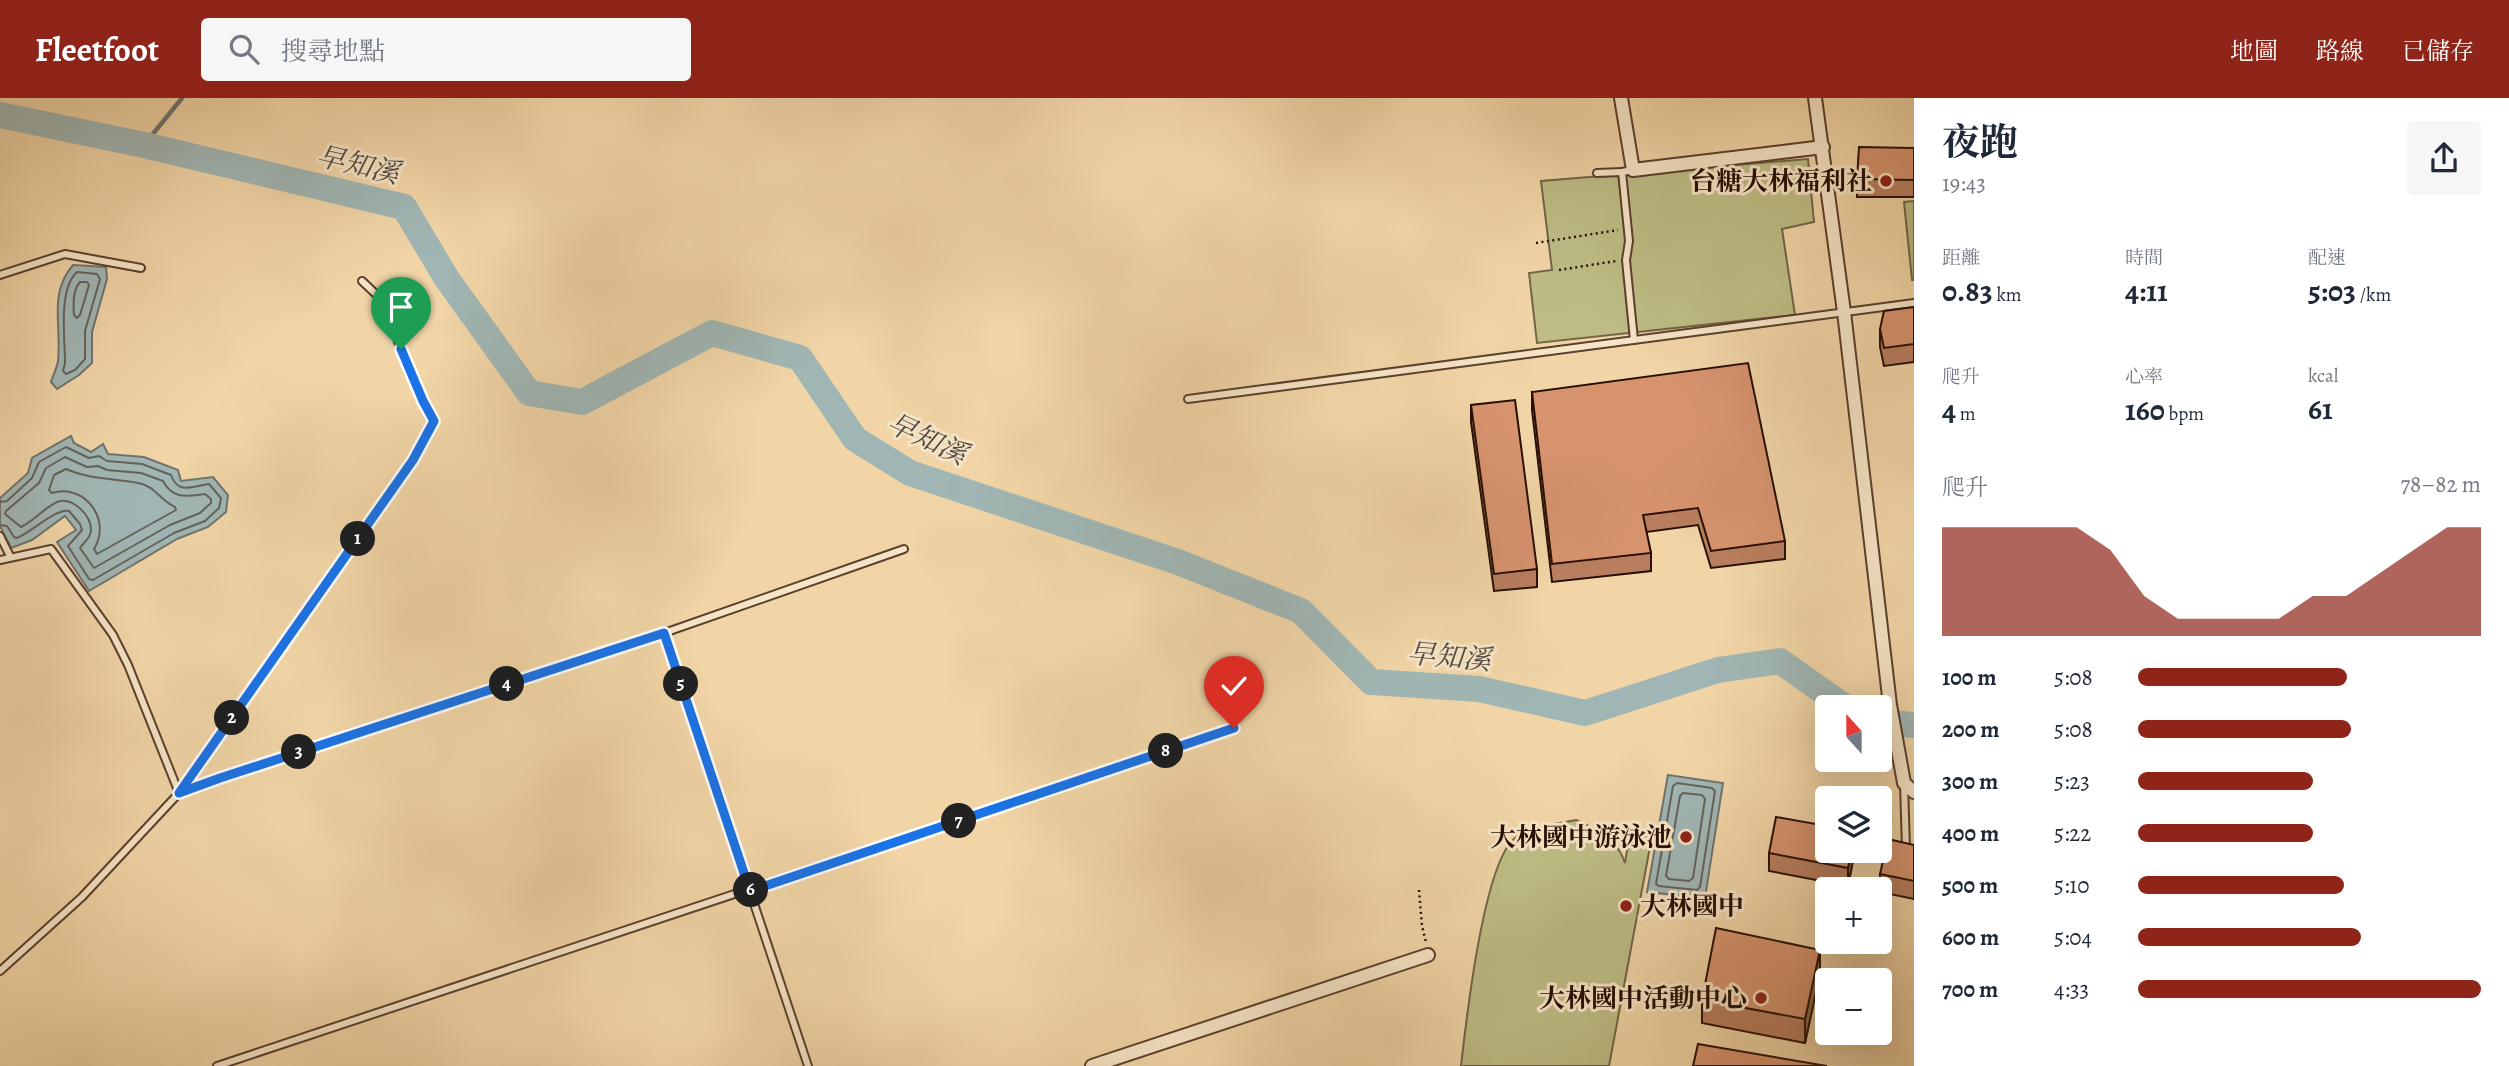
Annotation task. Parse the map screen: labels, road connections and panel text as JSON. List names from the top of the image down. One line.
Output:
{"water":["早知溪"],"places":["台糖大林福利社","大林國中游泳池","大林國中","大林國中活動中心"],"north":"top","page":{"header":"Fleetfoot","search":"搜尋地點","nav":["地圖","路線","已儲存"],"heading":["夜跑","19:43"],"stats":[["距離","0.83 km"],["時間","4:11"],["配速","5:03 /km"],["爬升","4 m"],["心率","160 bpm"],["kcal","61"]],"chart":["爬升","78–82 m"],"pins":["1","4","5","2","8","3","7","6"],"list":[{"name":"100 m","note":"5:08"},{"name":"200 m","note":"5:08"},{"name":"300 m","note":"5:23"},{"name":"400 m","note":"5:22"},{"name":"500 m","note":"5:10"},{"name":"600 m","note":"5:04"},{"name":"700 m","note":"4:33"}],"map_buttons":["+","−"]}}
